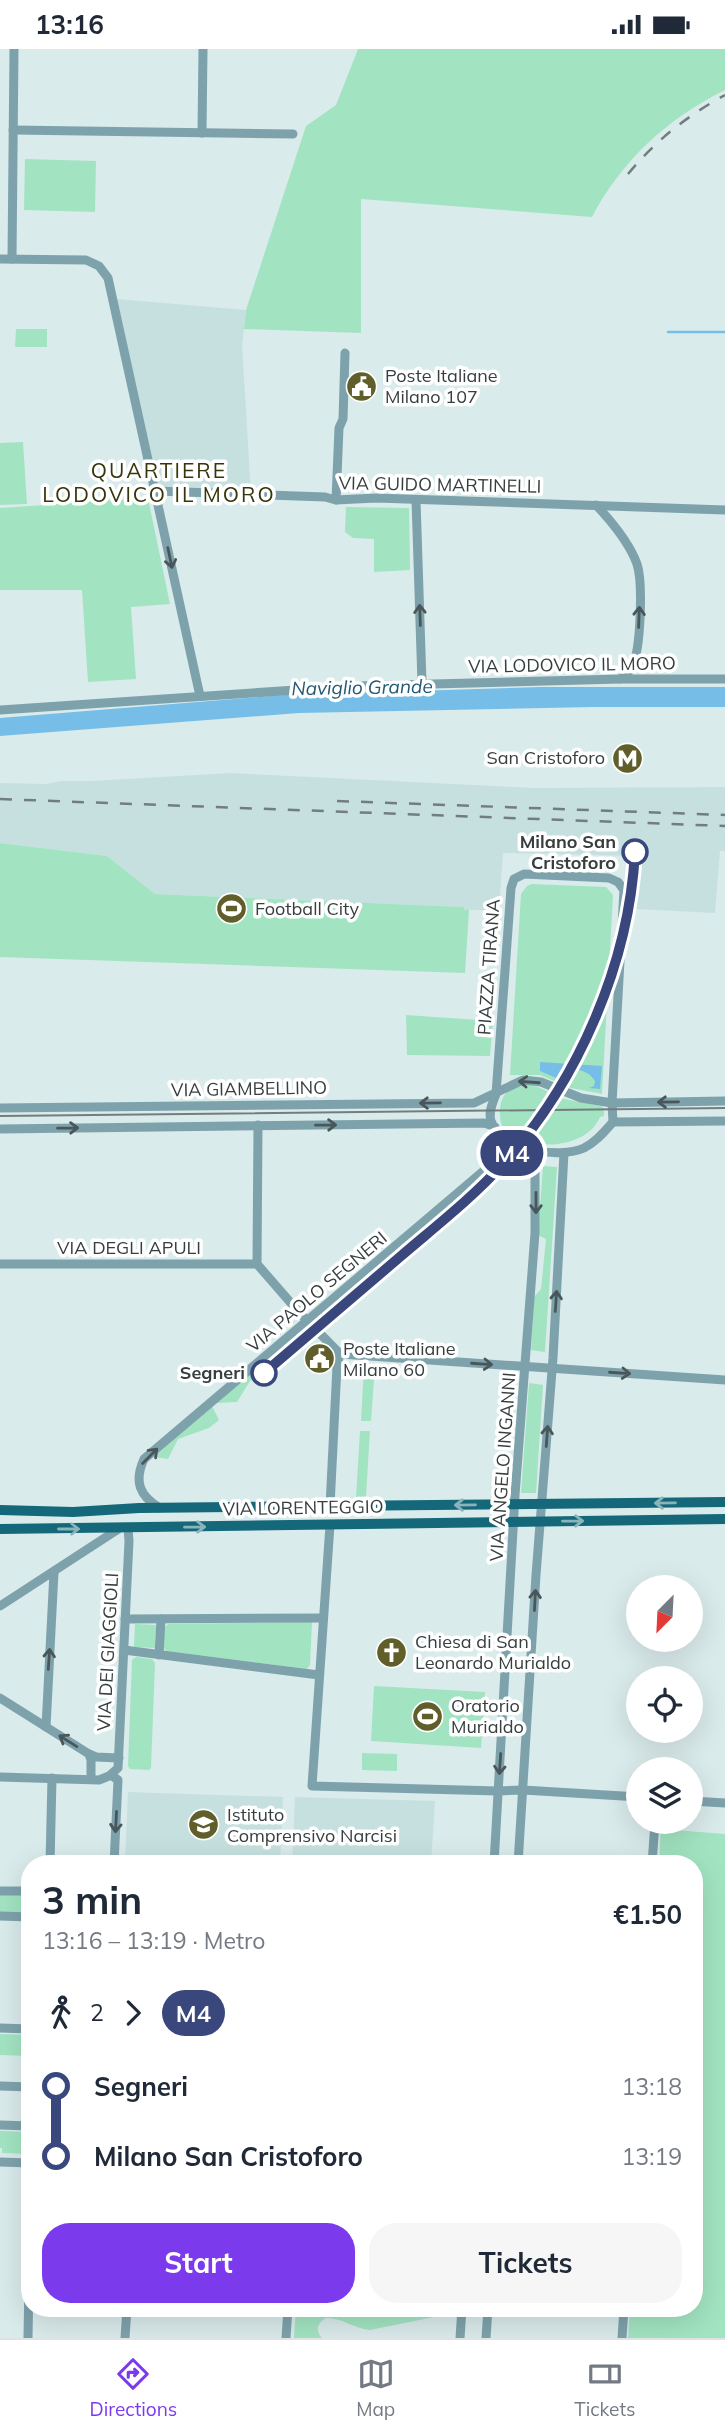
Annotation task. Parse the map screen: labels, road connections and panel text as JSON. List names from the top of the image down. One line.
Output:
{"streets":{"main road":["VIA LORENTEGGIO"],"street":["VIA GUIDO MARTINELLI","VIA LODOVICO IL MORO","PIAZZA TIRANA","VIA GIAMBELLINO","VIA DEGLI APULI","VIA PAOLO SEGNERI","VIA ANGELO INGANNI","VIA DEI GIAGGIOLI"]},"crossings":[["PIAZZA TIRANA","VIA GIAMBELLINO"],["VIA PAOLO SEGNERI","VIA ANGELO INGANNI"],["VIA PAOLO SEGNERI","VIA LORENTEGGIO"],["VIA ANGELO INGANNI","VIA LORENTEGGIO"],["VIA LORENTEGGIO","VIA DEI GIAGGIOLI"]],"one_way":["VIA PAOLO SEGNERI"],"districts":["QUARTIERE LODOVICO IL MORO"],"water":["Naviglio Grande"],"places":{"public building":["Poste Italiane Milano 107","Poste Italiane Milano 60"],"metro station":["San Cristoforo"],"other":["Milano San Cristoforo","Segneri"],"sports":["Football City","Oratorio Murialdo"],"church":["Chiesa di San Leonardo Murialdo"],"school or university":["Istituto Comprensivo Narcisi"]},"lines":["metro line M4"],"north":"bottom left","page":{"status":"13:16","on_map":"M4","heading":["3 min","13:16 – 13:19 · Metro","€1.50"],"legs":["2","M4"],"list":[{"name":"Segneri","value":"13:18"},{"name":"Milano San Cristoforo","value":"13:19"}],"buttons":["Start","Tickets"],"tabs":["Directions","Map","Tickets"]}}
